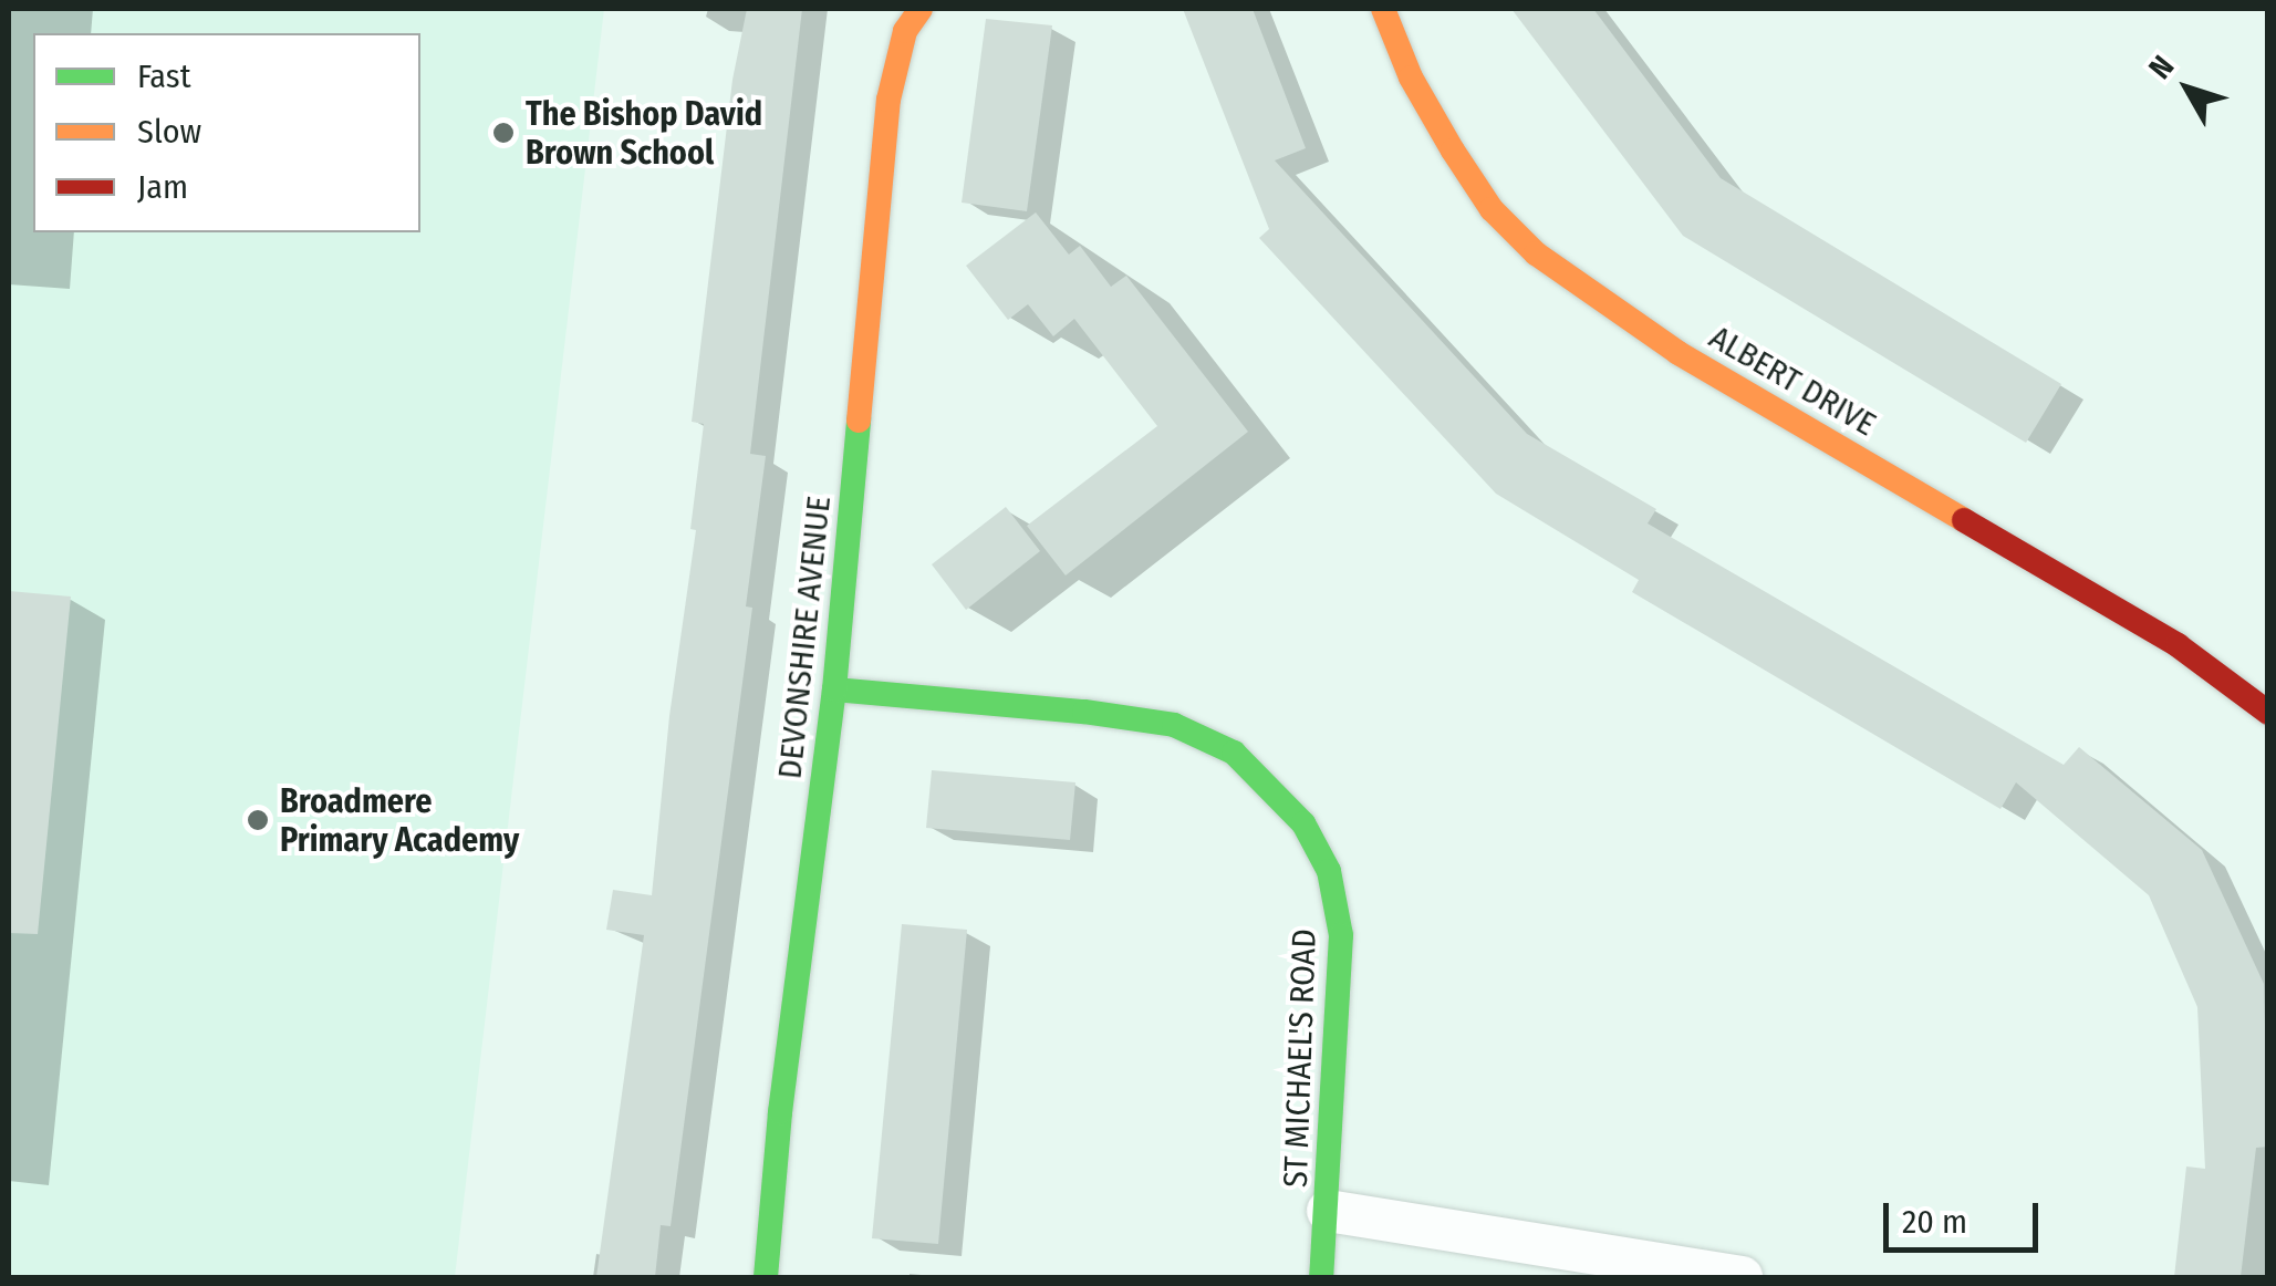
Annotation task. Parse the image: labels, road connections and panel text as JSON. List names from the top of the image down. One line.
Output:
{"streets":{"street":["ALBERT DRIVE","DEVONSHIRE AVENUE","ST MICHAEL'S ROAD"]},"crossings":[["DEVONSHIRE AVENUE","ST MICHAEL'S ROAD"]],"places":["The Bishop David Brown School","Broadmere Primary Academy"],"legend":["Fast","Slow","Jam"],"scale_bar":"20 m","north":"top left"}
